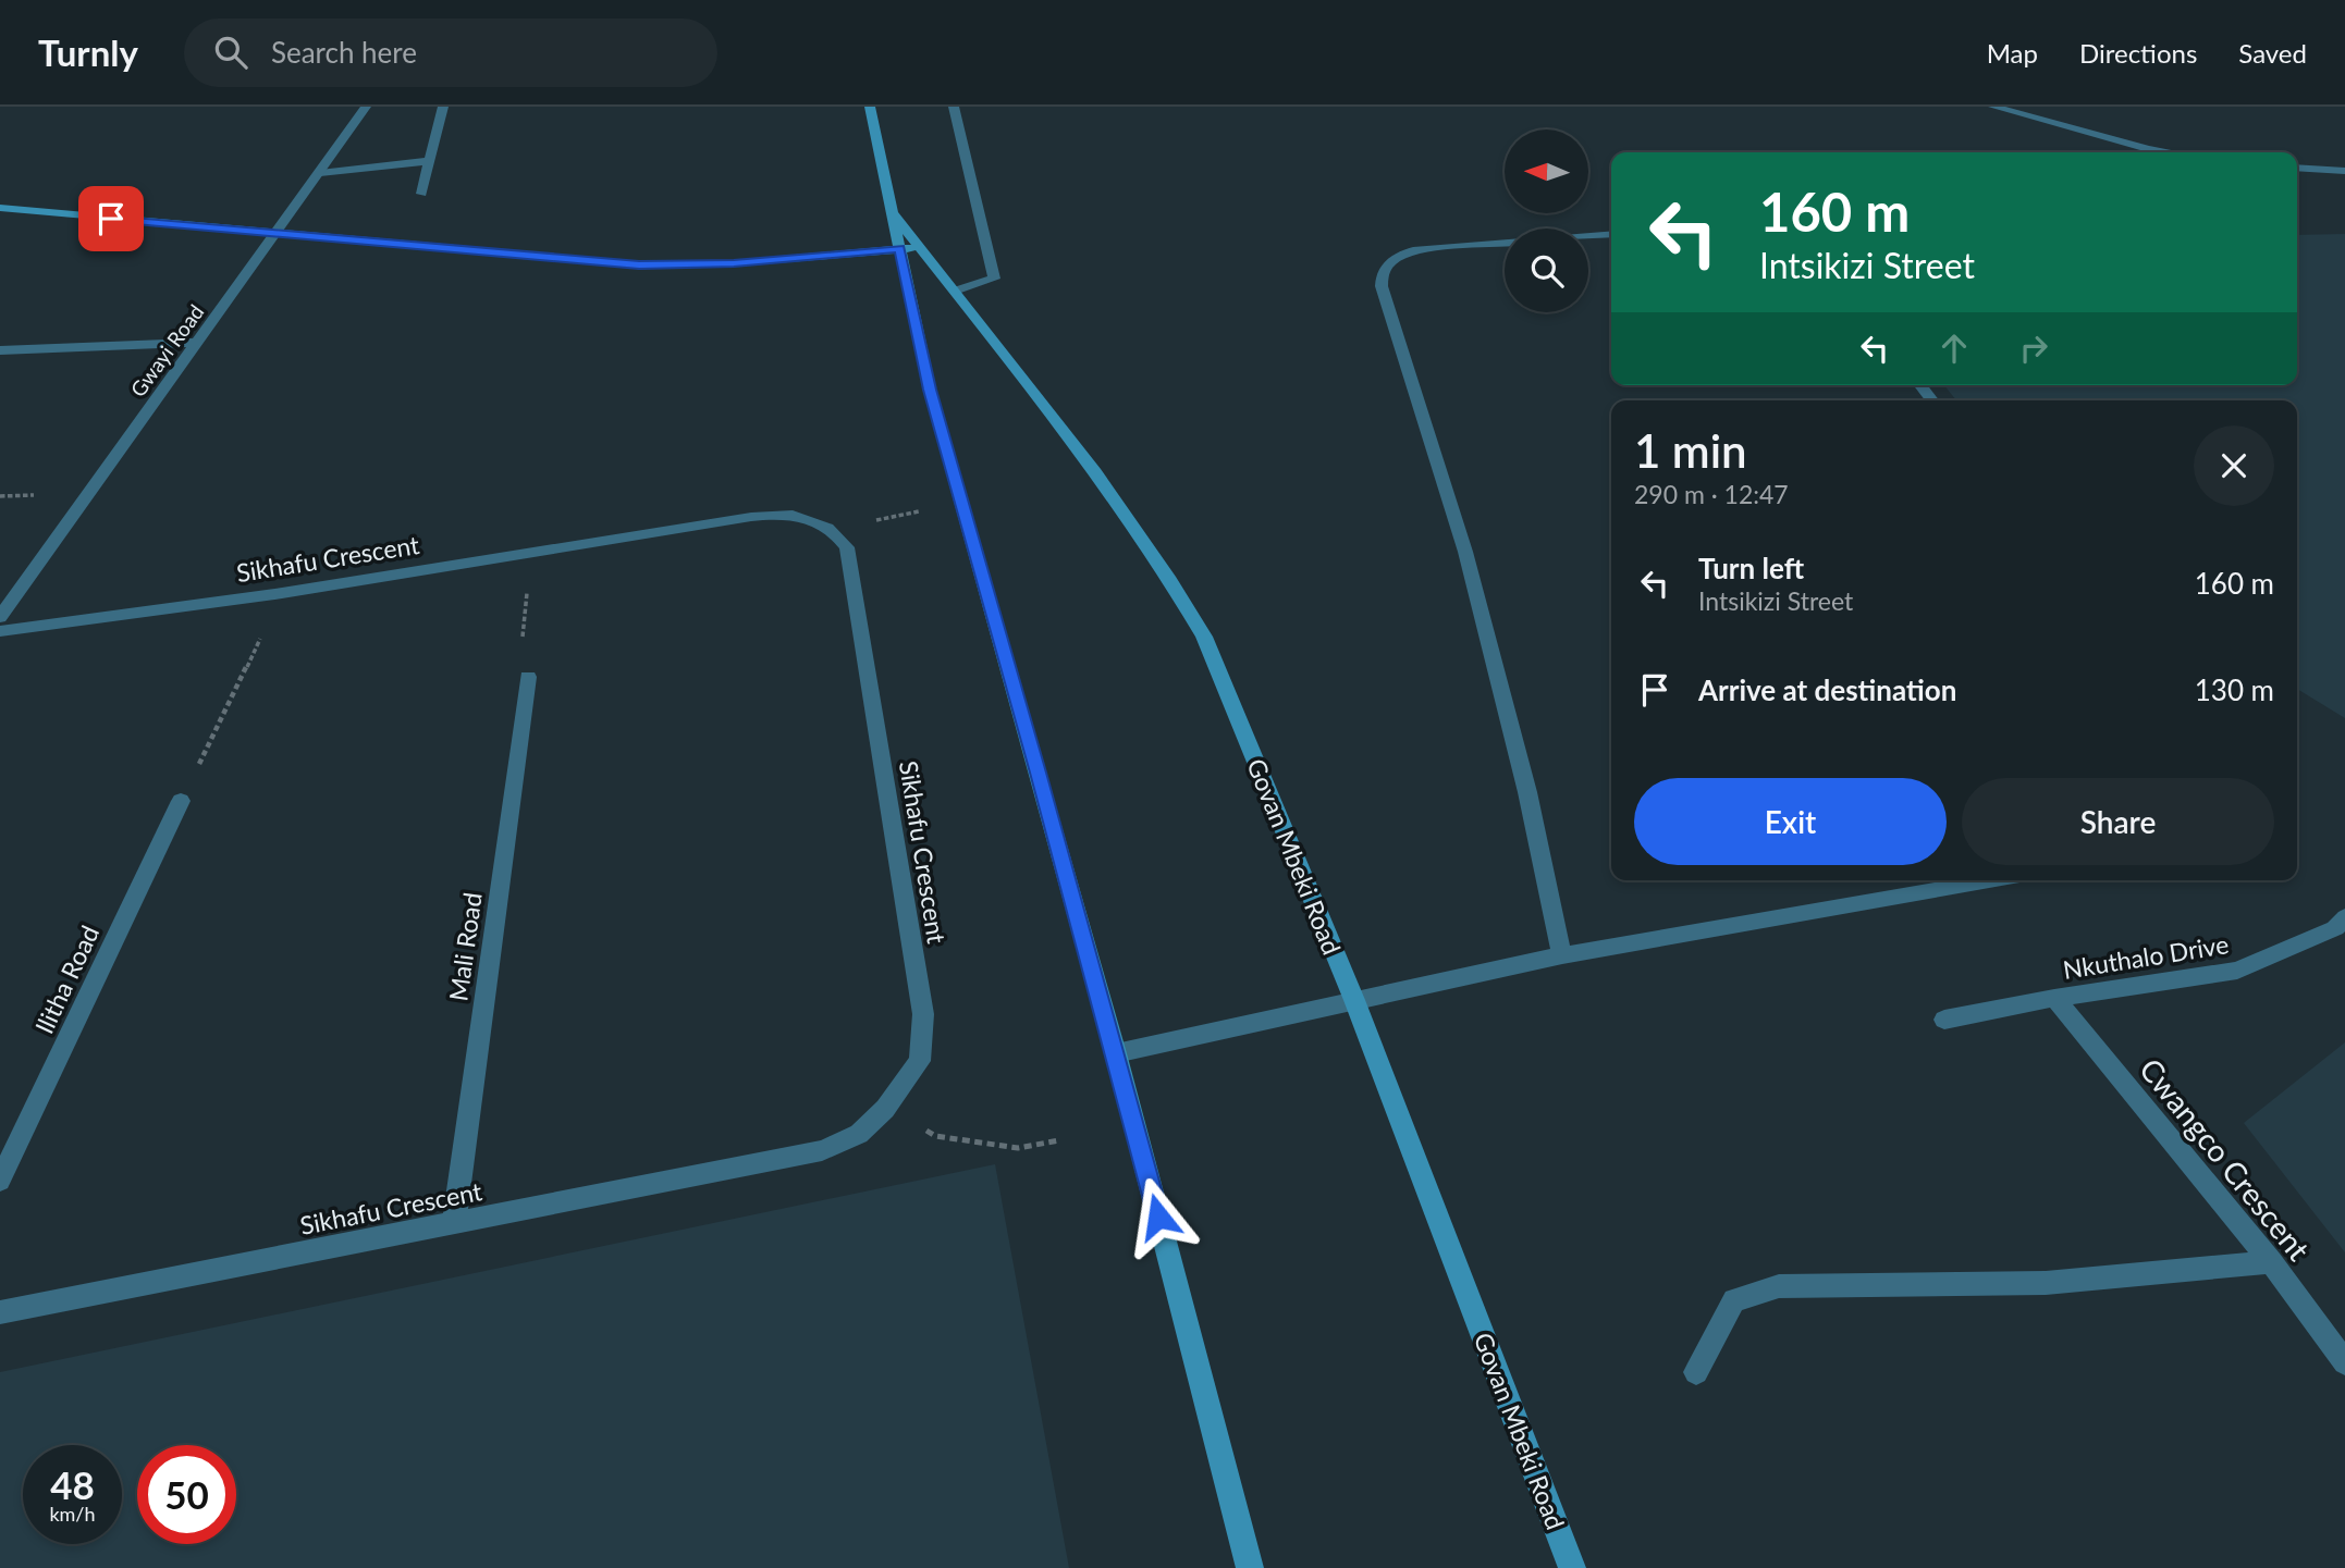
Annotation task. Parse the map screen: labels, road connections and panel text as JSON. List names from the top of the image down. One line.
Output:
{"streets":{"main road":["Govan Mbeki Road"],"street":["Gwayi Road","Sikhafu Crescent","Mali Road","Nkuthalo Drive","Ilitha Road","Cwangco Crescent"]},"crossings":[["Sikhafu Crescent","Mali Road"],["Nkuthalo Drive","Cwangco Crescent"]],"north":"left","page":{"header":"Turnly","search":"Search here","nav":["Map","Directions","Saved"],"turn":["160 m","Intsikizi Street"],"heading":["1 min","290 m · 12:47"],"list":[{"name":"Turn left","note":"Intsikizi Street","value":"160 m"},{"name":"Arrive at destination","value":"130 m"}],"buttons":["Exit","Share"],"speed":"48 km/h","limit":"50"}}
